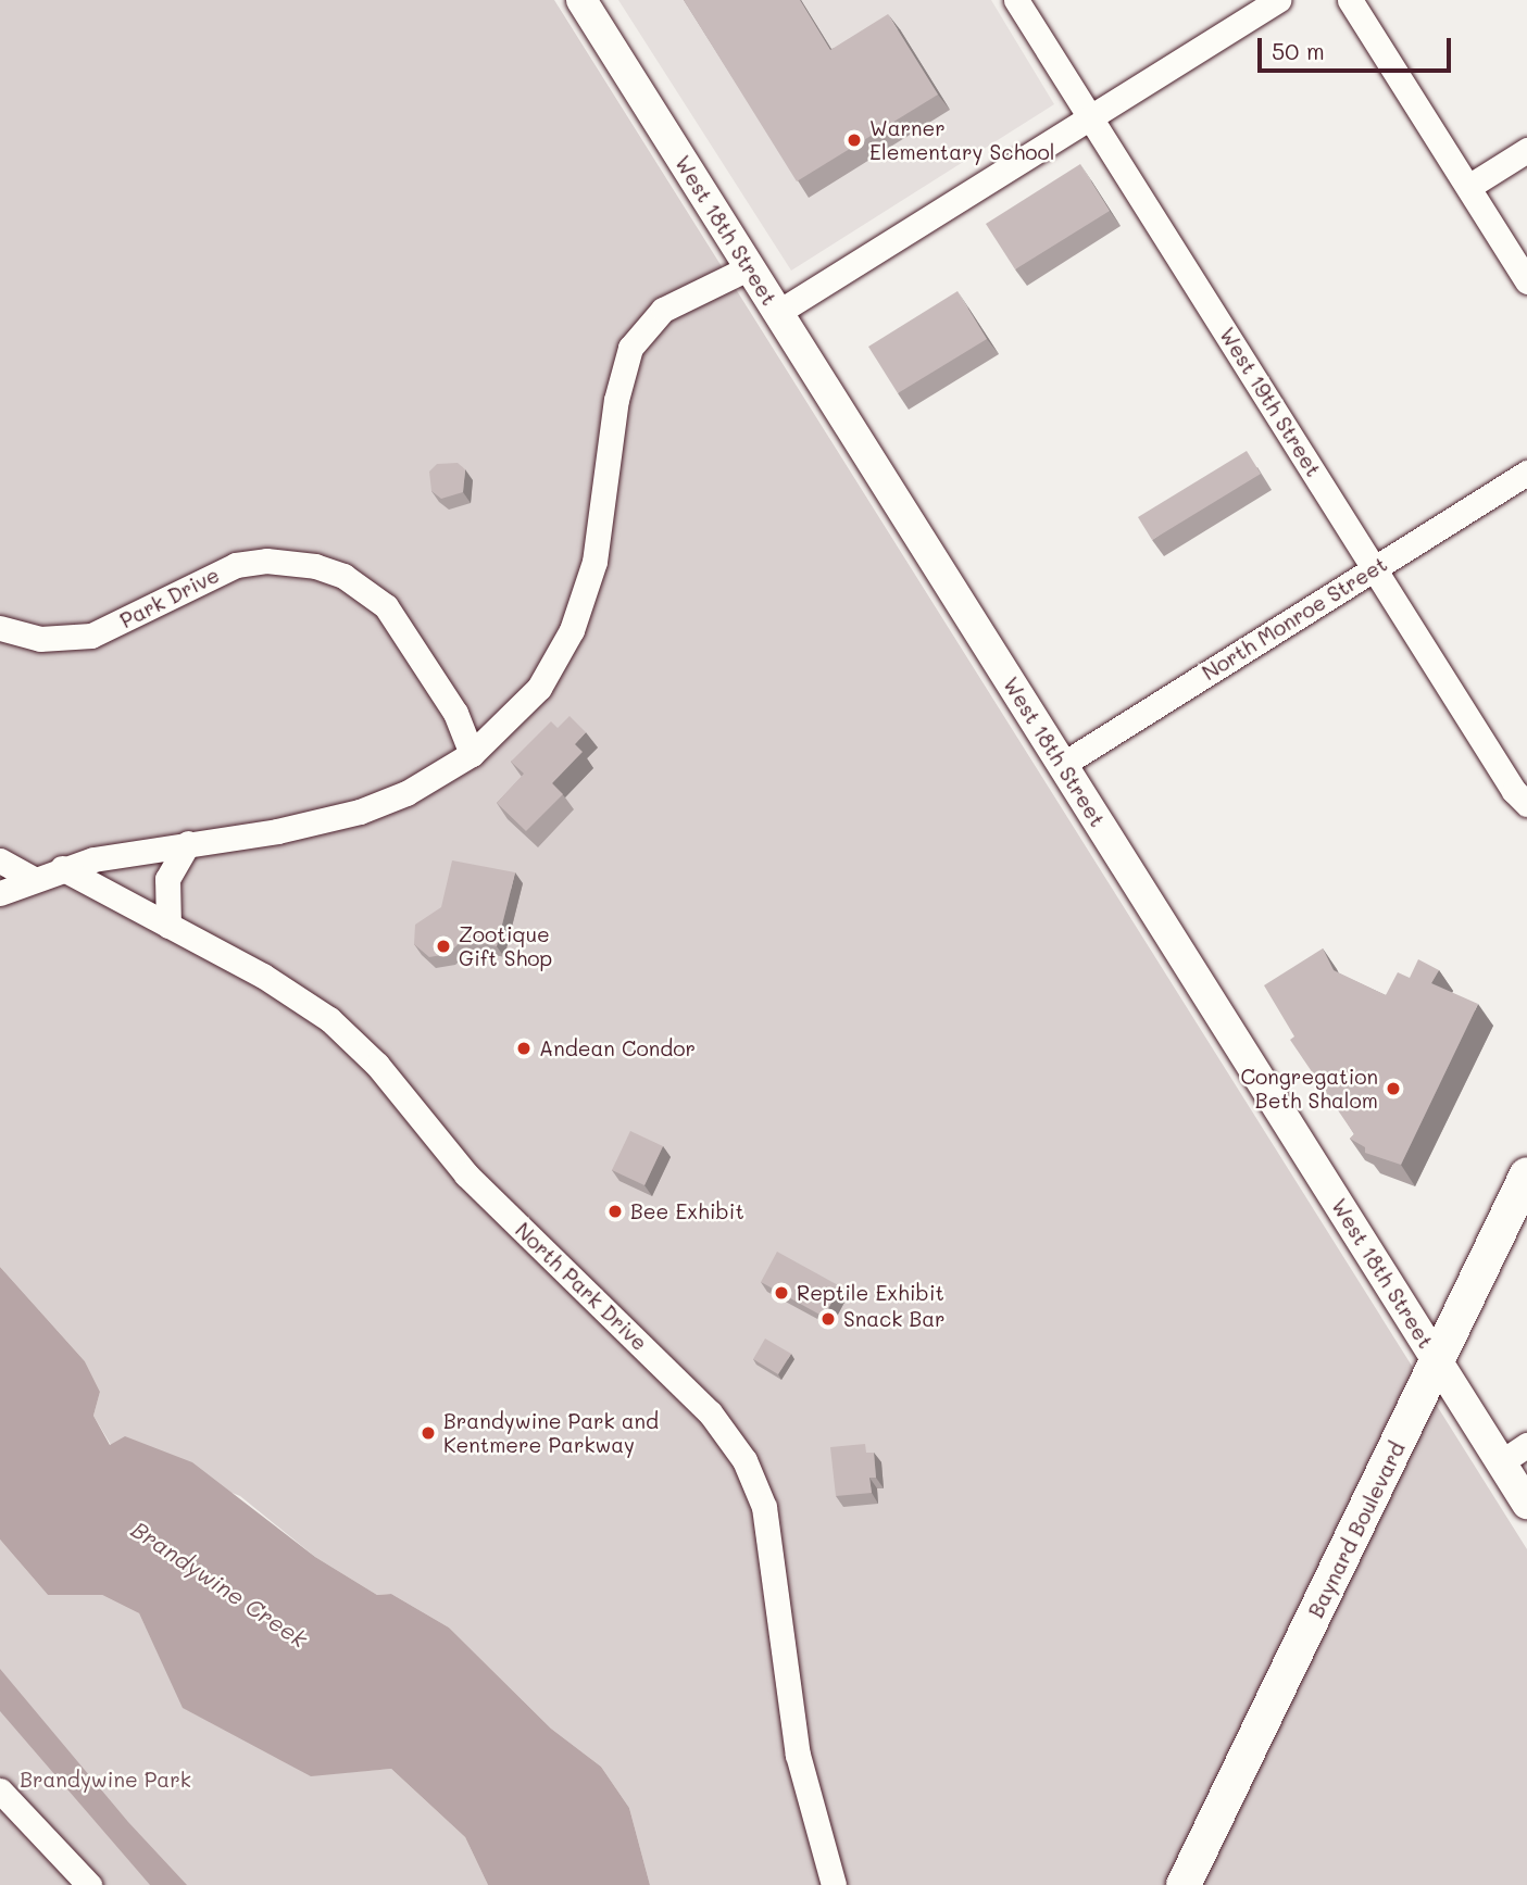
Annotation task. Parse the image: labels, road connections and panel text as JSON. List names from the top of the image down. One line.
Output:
{"streets":{"main road":["Baynard Boulevard"],"street":["West 18th Street","West 19th Street","Park Drive","North Monroe Street","North Park Drive"]},"crossings":[["West 18th Street","North Monroe Street"],["West 18th Street","Baynard Boulevard"],["West 19th Street","North Monroe Street"]],"water":["Brandywine Creek"],"parks":["Brandywine Park"],"places":["Warner Elementary School","Zootique Gift Shop","Andean Condor","Congregation Beth Shalom","Bee Exhibit","Reptile Exhibit","Snack Bar","Brandywine Park and Kentmere Parkway"],"scale_bar":"50 m"}
